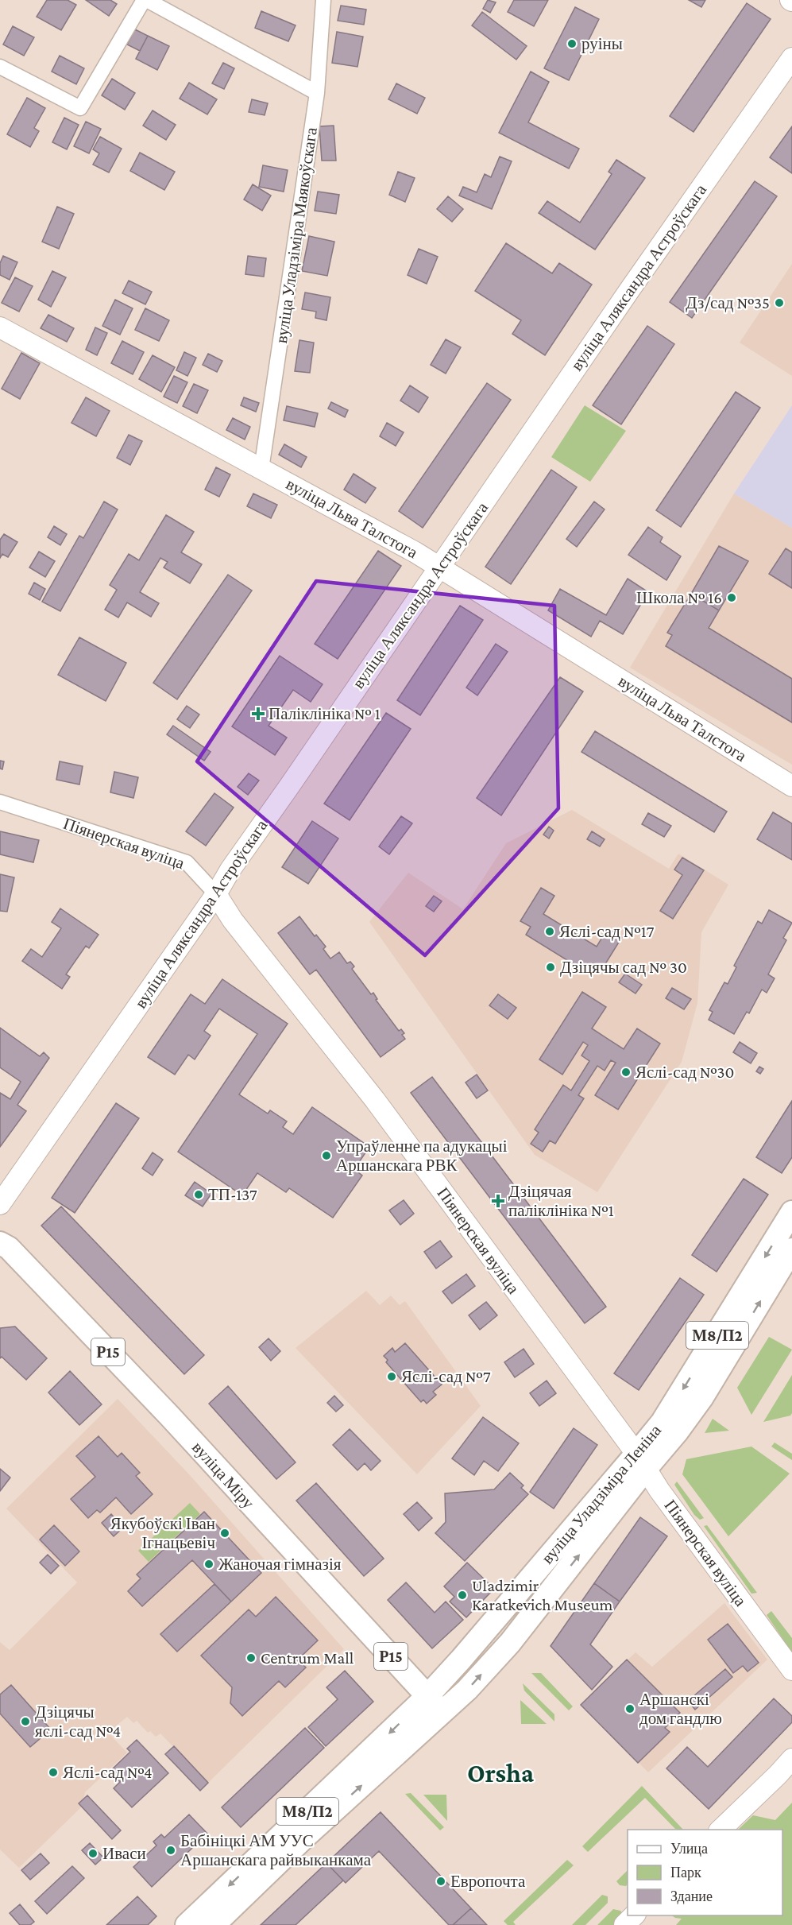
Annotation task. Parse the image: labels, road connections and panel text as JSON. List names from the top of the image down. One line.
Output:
{"streets":{"main road":["М8/П2","Р15","вуліца Міру","вуліца Уладзіміра Леніна"],"street":["вуліца Уладзіміра Маякоўскага","вуліца Аляксандра Астроўскага","вуліца Льва Талстога","Піянерская вуліца"]},"crossings":[["вуліца Уладзіміра Маякоўскага","вуліца Льва Талстога"],["вуліца Аляксандра Астроўскага","вуліца Льва Талстога"],["вуліца Аляксандра Астроўскага","Піянерская вуліца"],["Піянерская вуліца","вуліца Уладзіміра Леніна"],["вуліца Міру","вуліца Уладзіміра Леніна"]],"districts":["Orsha"],"places":{"other":["руіны","Дз/сад №35","Школа № 16","Яслі-сад №17","Дзіцячы сад № 30","Яслі-сад №30","Упраўленне па адукацыі Аршанскага РВК","ТП-137","Яслі-сад №7","Якубоўскі Іван Ігнацьевіч","Жаночая гімназія","Uladzimir Karatkevich Museum","Centrum Mall","Аршанскі дом гандлю","Дзіцячы яслі-сад №4","Яслі-сад №4","Бабініцкі АМ УУС Аршанскага райвыканкама","Иваси","Европочта"],"health":["Паліклініка № 1","Дзіцячая паліклініка №1"]},"legend":["Улица","Парк","Здание"]}
